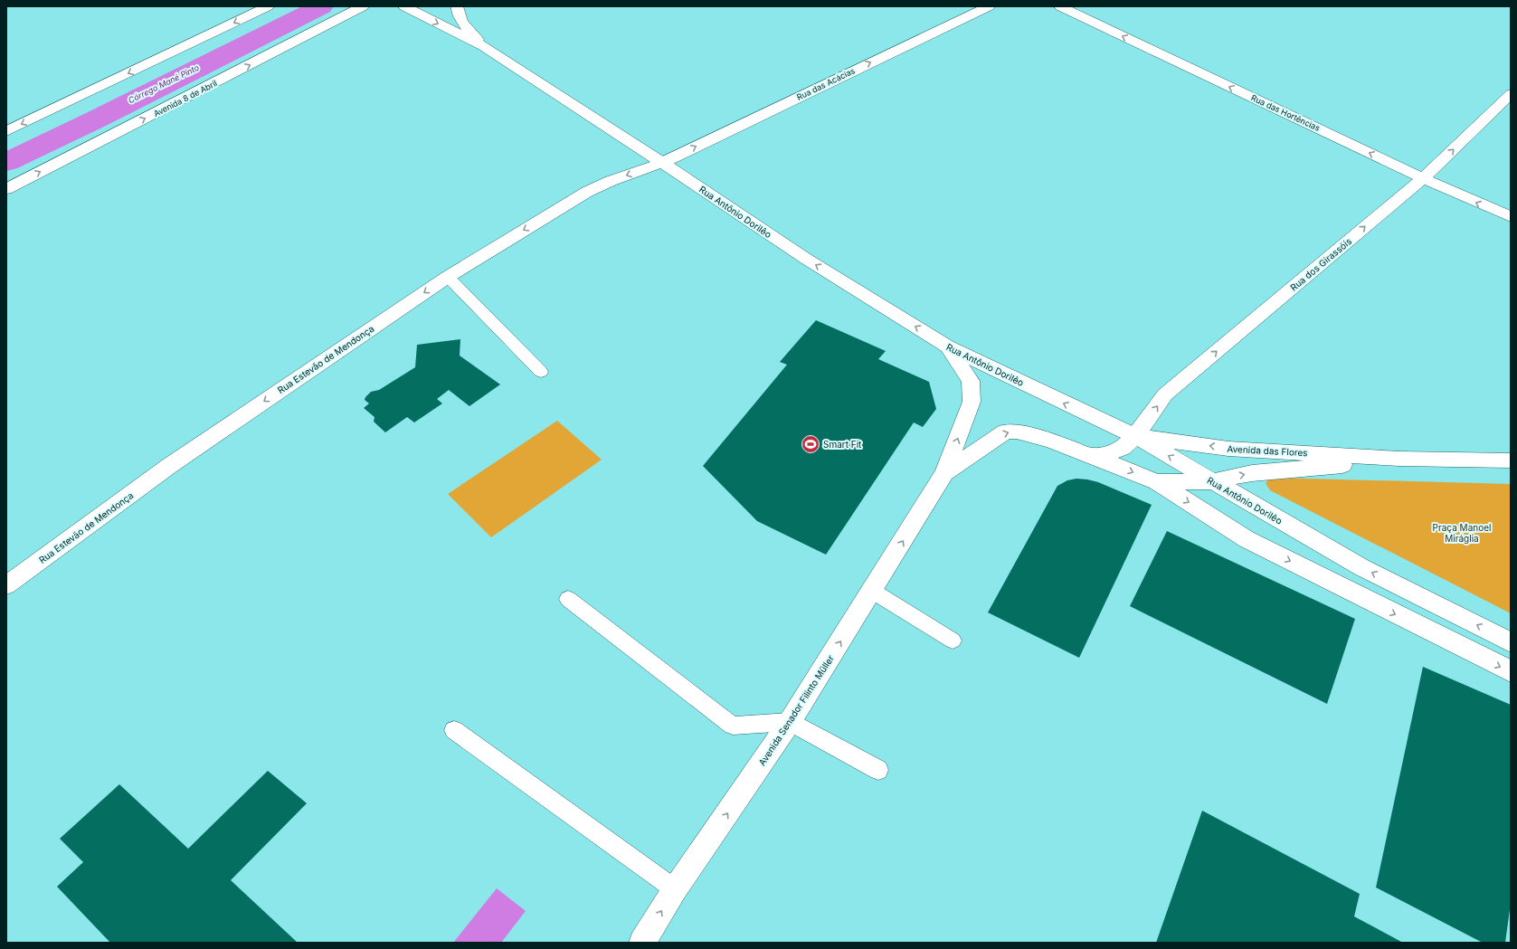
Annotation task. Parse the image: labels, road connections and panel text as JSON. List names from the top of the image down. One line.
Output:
{"streets":{"street":["Rua das Acácias","Avenida 8 de Abril","Rua das Hortências","Rua Antônio Dorilêo","Rua dos Girassóis","Rua Estevão de Mendonça","Avenida das Flores","Avenida Senador Filinto Müller"]},"crossings":[["Rua das Acácias","Rua Antônio Dorilêo"],["Rua das Acácias","Rua Estevão de Mendonça"],["Rua das Hortências","Rua dos Girassóis"],["Rua Antônio Dorilêo","Rua dos Girassóis"],["Rua Antônio Dorilêo","Rua Estevão de Mendonça"],["Rua Antônio Dorilêo","Avenida das Flores"],["Rua Antônio Dorilêo","Avenida Senador Filinto Müller"],["Rua dos Girassóis","Avenida das Flores"],["Rua dos Girassóis","Avenida Senador Filinto Müller"]],"one_way":["Rua das Acácias","Rua das Hortências","Rua dos Girassóis","Rua Estevão de Mendonça","Avenida Senador Filinto Müller"],"water":["Córrego Mané Pinto"],"parks":["Praça Manoel Miráglia"],"places":{"sports":["Smart Fit"]}}
